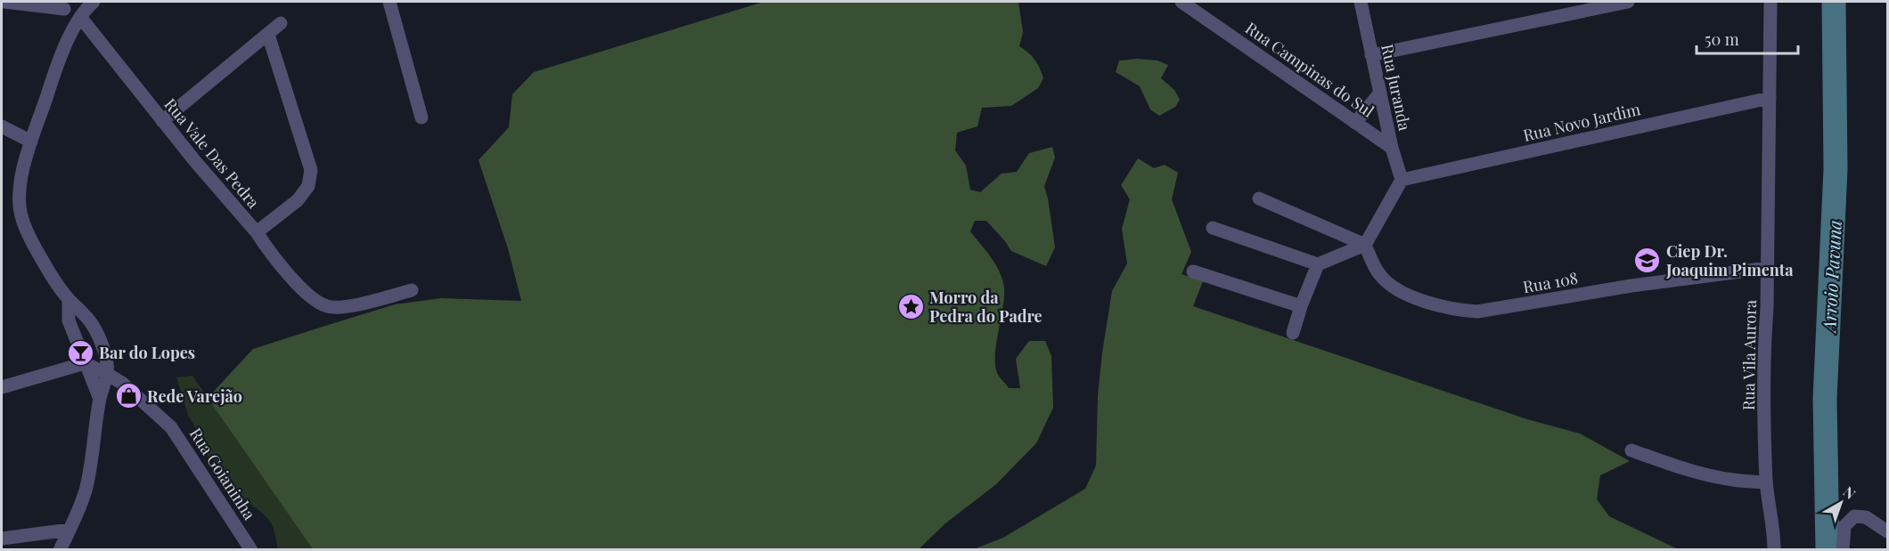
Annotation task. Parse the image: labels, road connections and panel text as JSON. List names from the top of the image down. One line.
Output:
{"streets":{"street":["Rua Campinas do Sul","Rua Juranda","Rua Novo Jardim","Rua Vale Das Pedra","Rua 108","Rua Vila Aurora","Rua Goianinha"]},"crossings":[["Rua Campinas do Sul","Rua Juranda"],["Rua Juranda","Rua Novo Jardim"],["Rua Novo Jardim","Rua Vila Aurora"],["Rua 108","Rua Vila Aurora"]],"water":["Arroio Pavuna"],"places":{"school or university":["Ciep Dr. Joaquim Pimenta"],"place":["Morro da Pedra do Padre"],"bar":["Bar do Lopes"],"shop":["Rede Varejão"]},"scale_bar":"50 m","north":"top right"}
